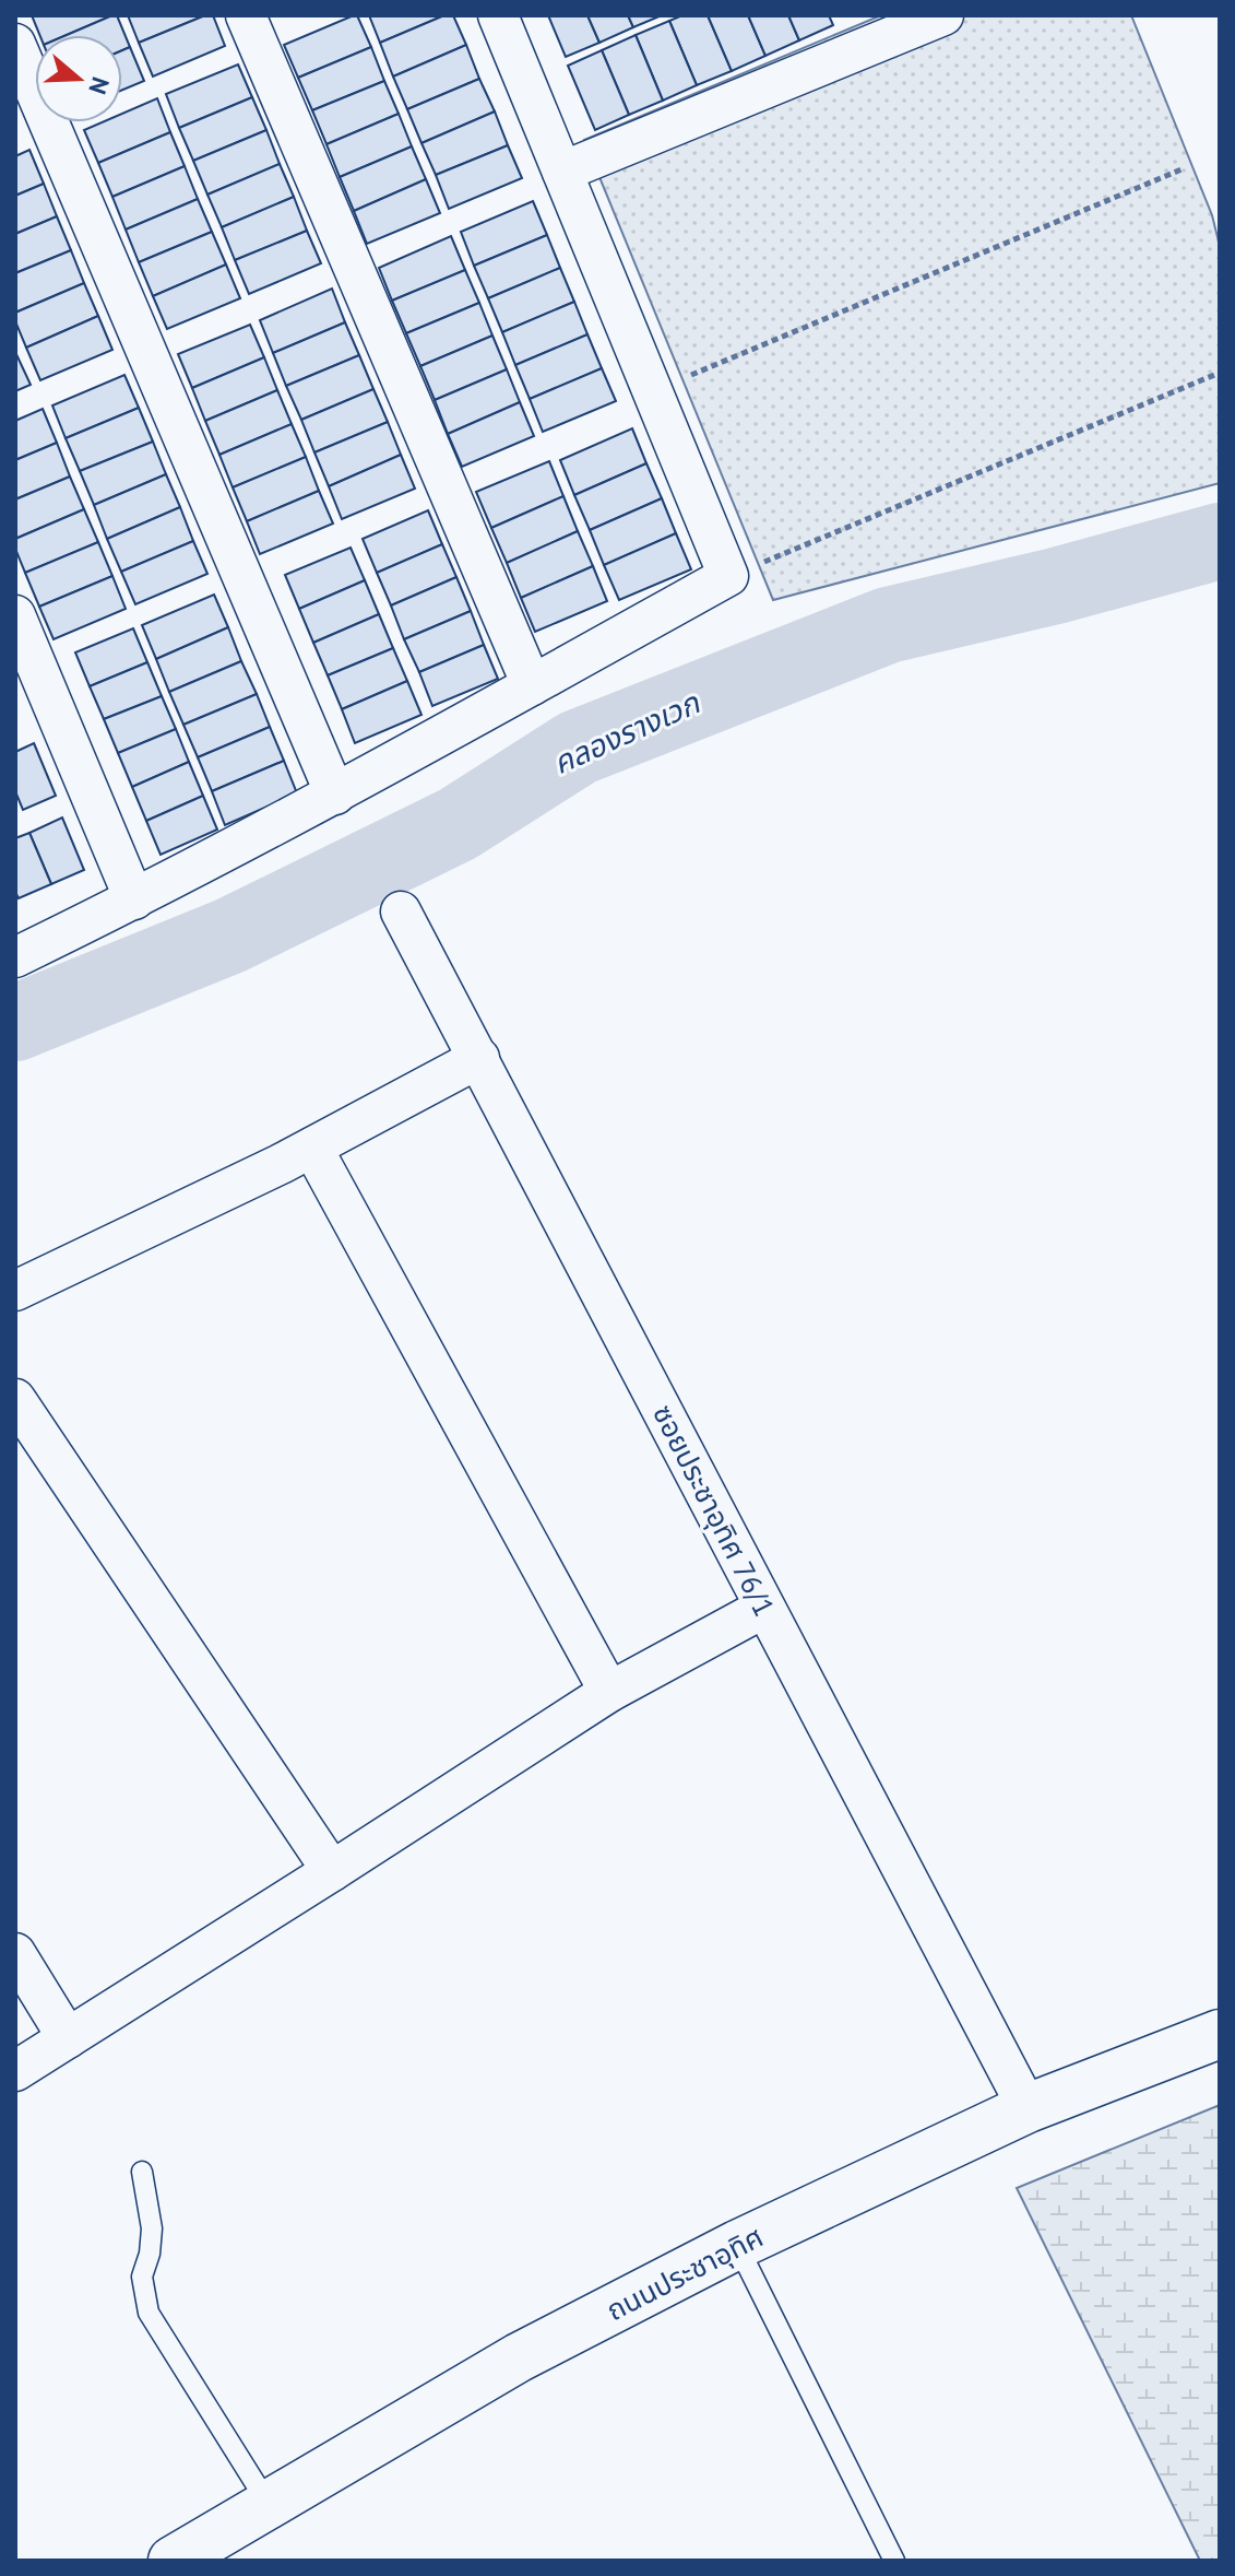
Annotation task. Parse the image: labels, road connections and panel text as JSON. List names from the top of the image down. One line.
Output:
{"streets":{"main road":["ถนนประชาอุทิศ"],"street":["ซอยประชาอุทิศ 76/1"]},"crossings":[["ซอยประชาอุทิศ 76/1","ถนนประชาอุทิศ"]],"water":["คลองรางเวก"],"north":"right"}
